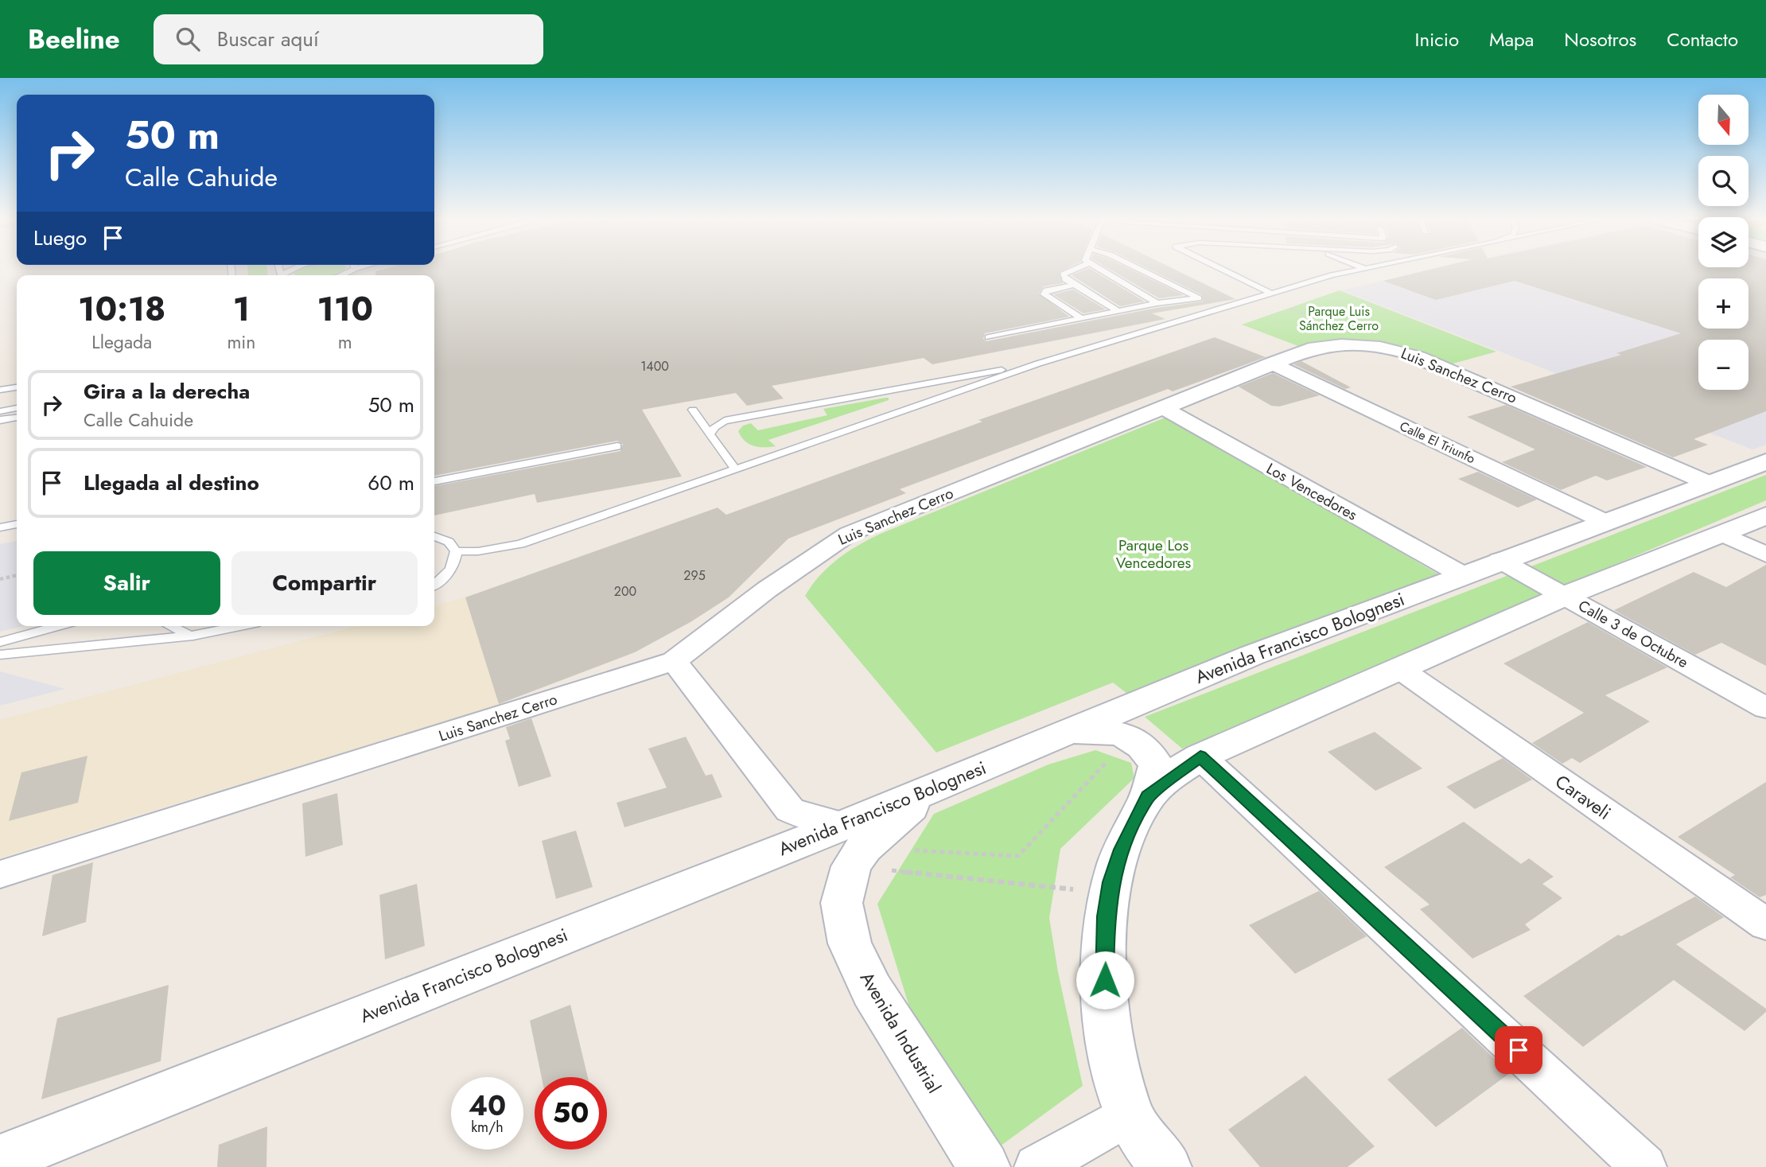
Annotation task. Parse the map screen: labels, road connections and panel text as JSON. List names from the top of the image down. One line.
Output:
{"streets":{"main road":["Avenida Francisco Bolognesi","Avenida Industrial"],"street":["Luis Sanchez Cerro","Calle El Triunfo","Los Vencedores","Calle 3 de Octubre","Caraveli"]},"crossings":[["Luis Sanchez Cerro","Calle El Triunfo"],["Luis Sanchez Cerro","Los Vencedores"],["Luis Sanchez Cerro","Avenida Francisco Bolognesi"],["Calle El Triunfo","Avenida Francisco Bolognesi"],["Los Vencedores","Avenida Francisco Bolognesi"],["Calle 3 de Octubre","Avenida Francisco Bolognesi"],["Avenida Francisco Bolognesi","Avenida Industrial"]],"parks":["Parque Luis Sánchez Cerro","Parque Los Vencedores"],"house_numbers":["1400","295","200"],"north":"bottom","page":{"header":"Beeline","search":"Buscar aquí","nav":["Inicio","Mapa","Nosotros","Contacto"],"map_buttons":["+","−"],"turn":["50 m","Calle Cahuide"],"then":"Luego","eta":["10:18","Llegada","1","min","110","m"],"list":[{"name":"Gira a la derecha","note":"Calle Cahuide","value":"50 m"},{"name":"Llegada al destino","value":"60 m"}],"buttons":["Salir","Compartir"],"speed":"40 km/h","limit":"50"}}
